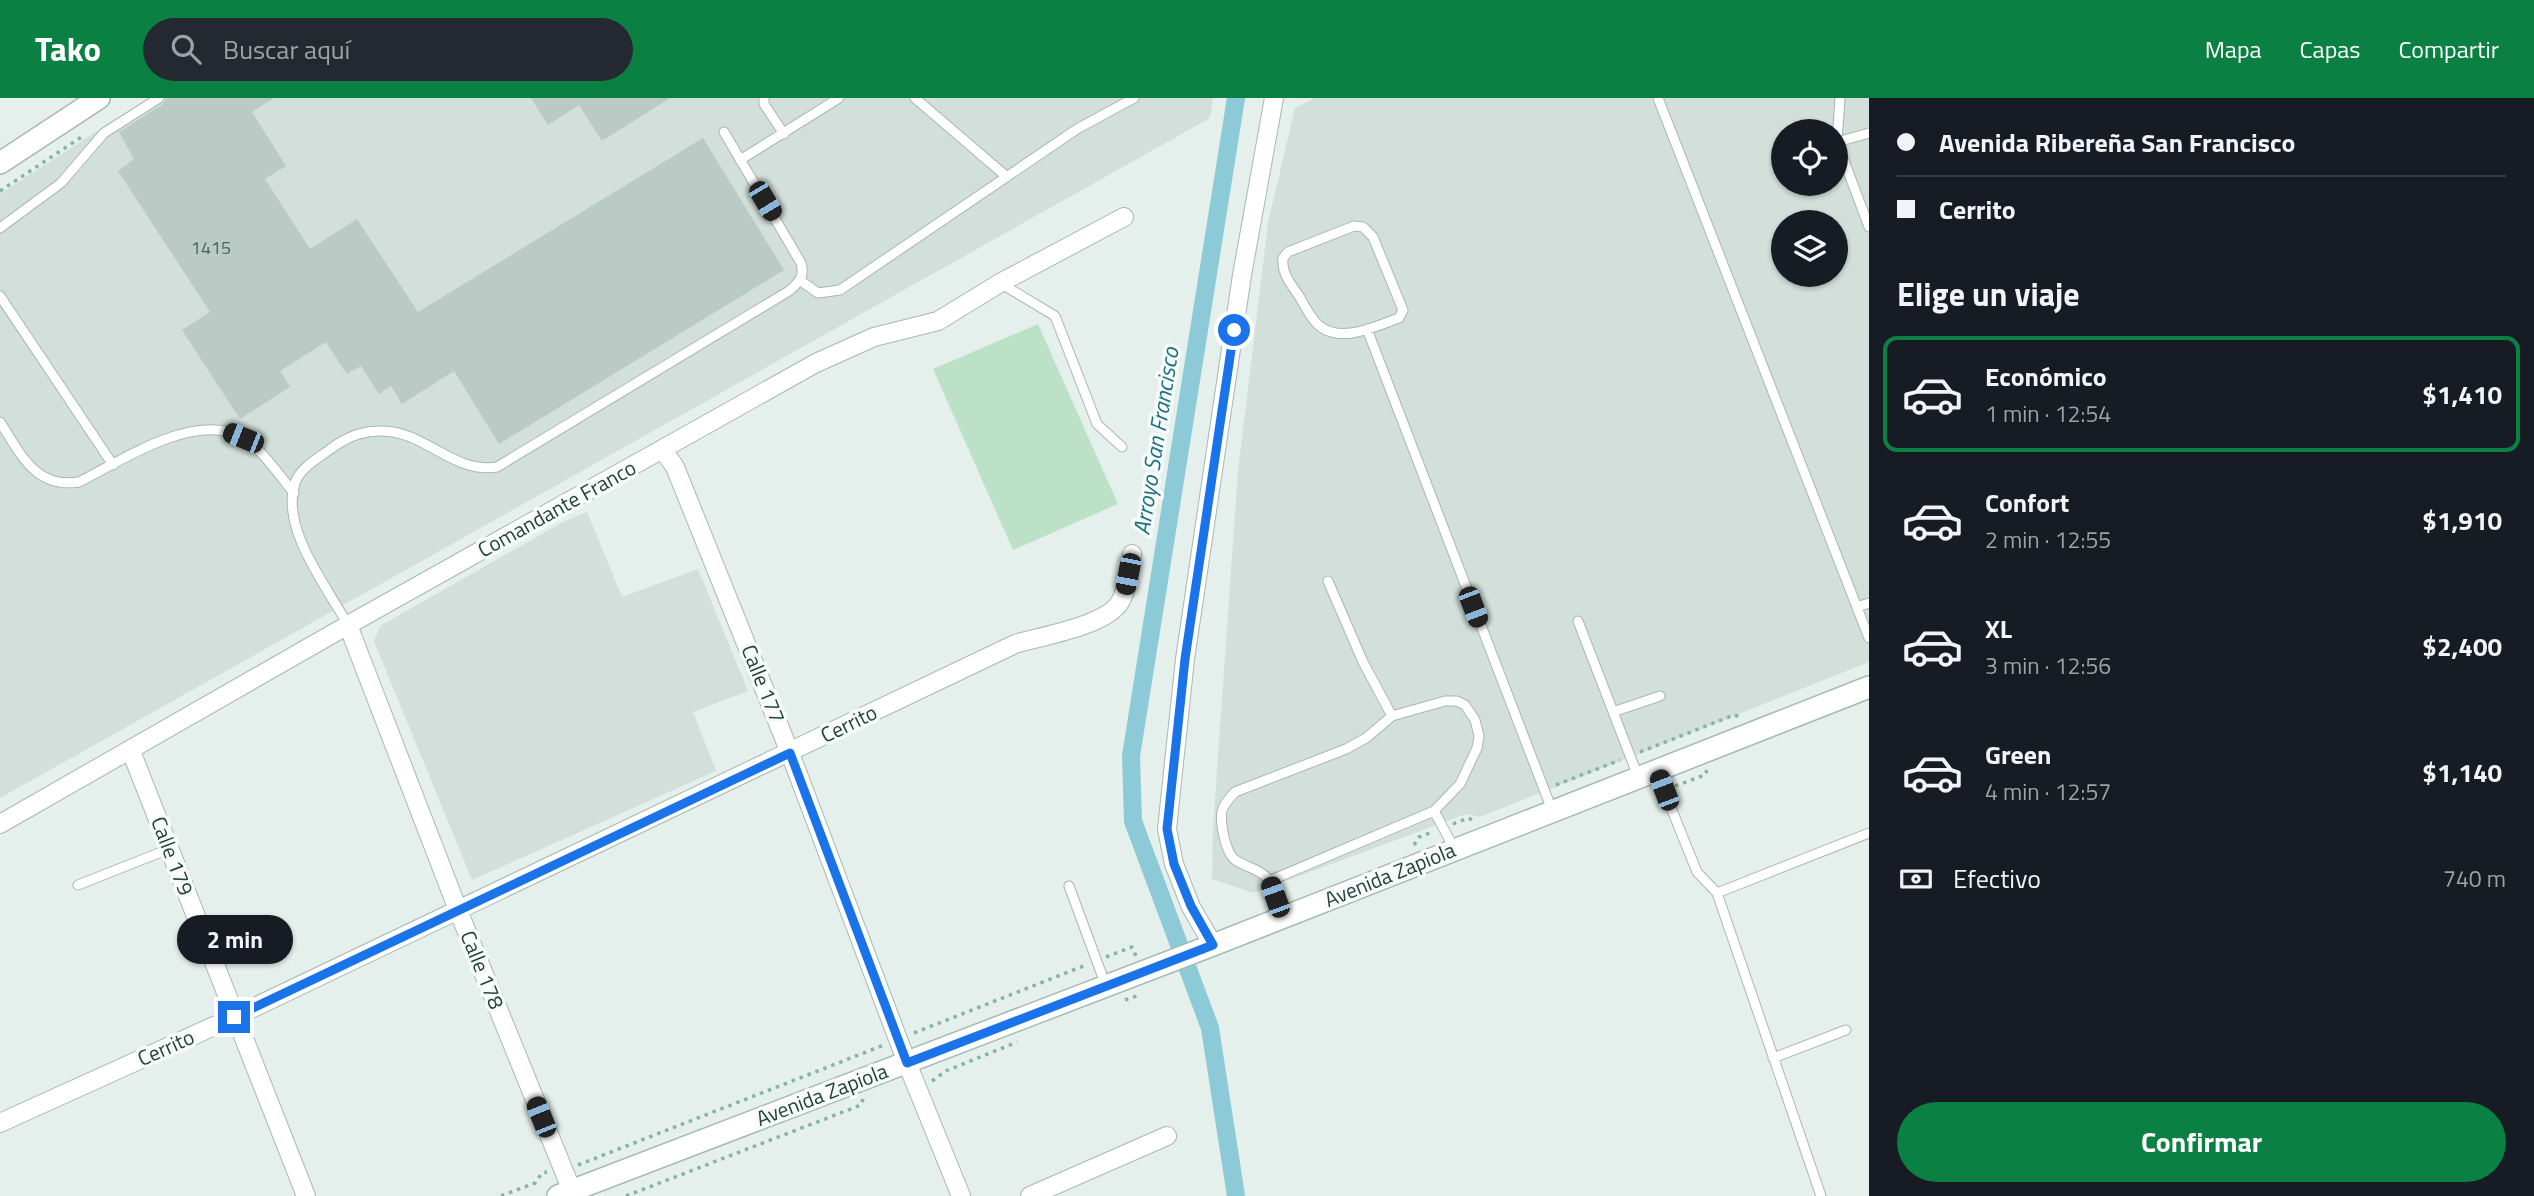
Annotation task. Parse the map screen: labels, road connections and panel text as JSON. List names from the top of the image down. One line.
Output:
{"streets":{"main road":["Avenida Zapiola"],"street":["Comandante Franco","Calle 177","Cerrito","Calle 179","Calle 178"]},"crossings":[["Comandante Franco","Calle 177"],["Comandante Franco","Calle 179"],["Comandante Franco","Calle 178"],["Calle 177","Cerrito"],["Calle 177","Avenida Zapiola"],["Cerrito","Calle 179"],["Cerrito","Calle 178"],["Avenida Zapiola","Calle 178"]],"water":["Arroyo San Francisco"],"house_numbers":["1415"],"page":{"header":"Tako","search":"Buscar aquí","nav":["Mapa","Capas","Compartir"],"banner":["Avenida Ribereña San Francisco","Cerrito"],"heading":"Elige un viaje","list":[{"name":"Económico","note":"1 min · 12:54","value":"$1,410"},{"name":"Confort","note":"2 min · 12:55","value":"$1,910"},{"name":"XL","note":"3 min · 12:56","value":"$2,400"},{"name":"Green","note":"4 min · 12:57","value":"$1,140"}],"pay":["Efectivo","740 m"],"bubble":"2 min","buttons":"Confirmar"}}
